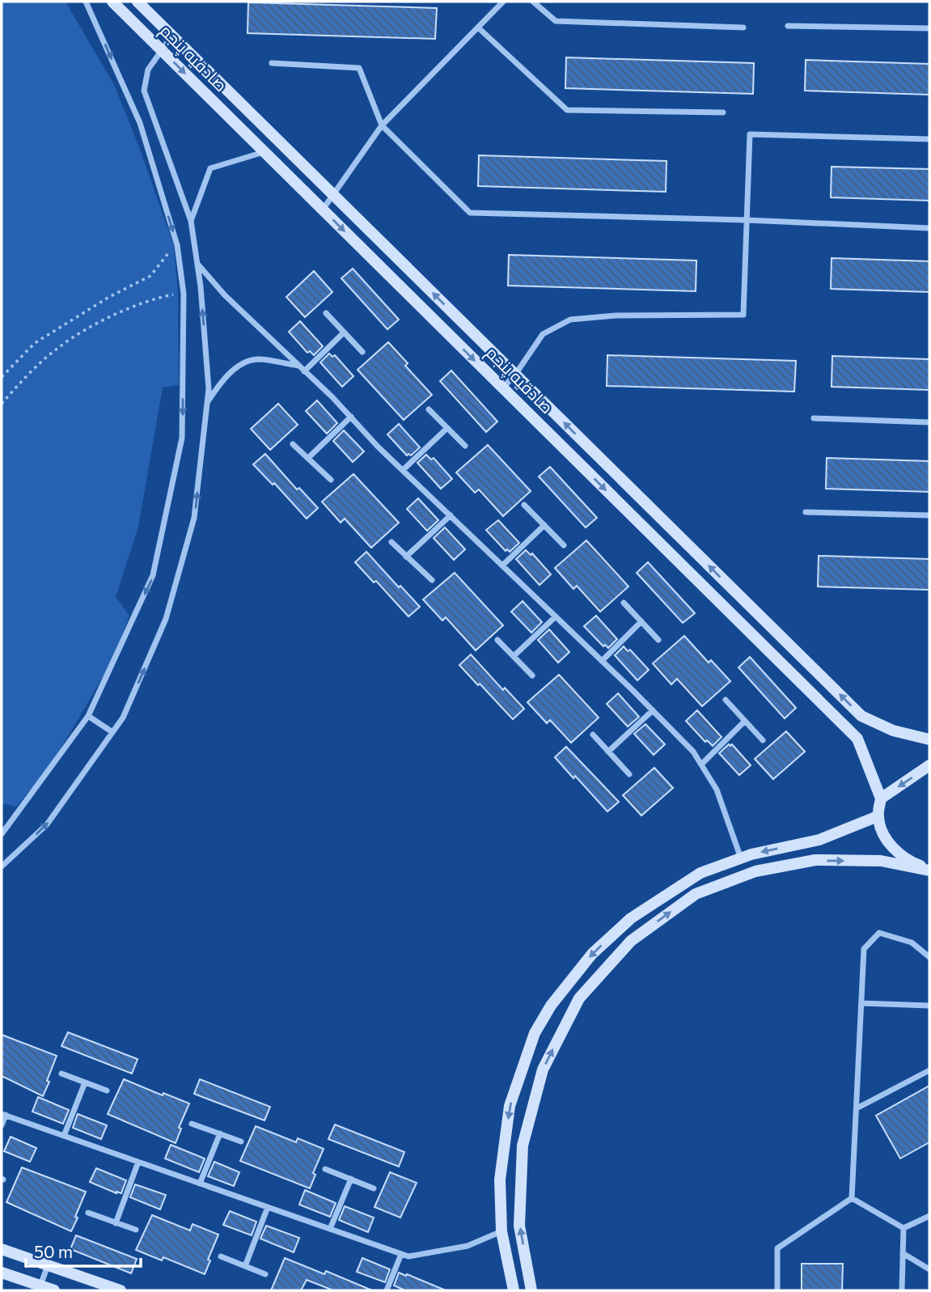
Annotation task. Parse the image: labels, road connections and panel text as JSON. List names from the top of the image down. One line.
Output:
{"streets":{"street":["صادقیه پنجم"]},"scale_bar":"50 m"}
